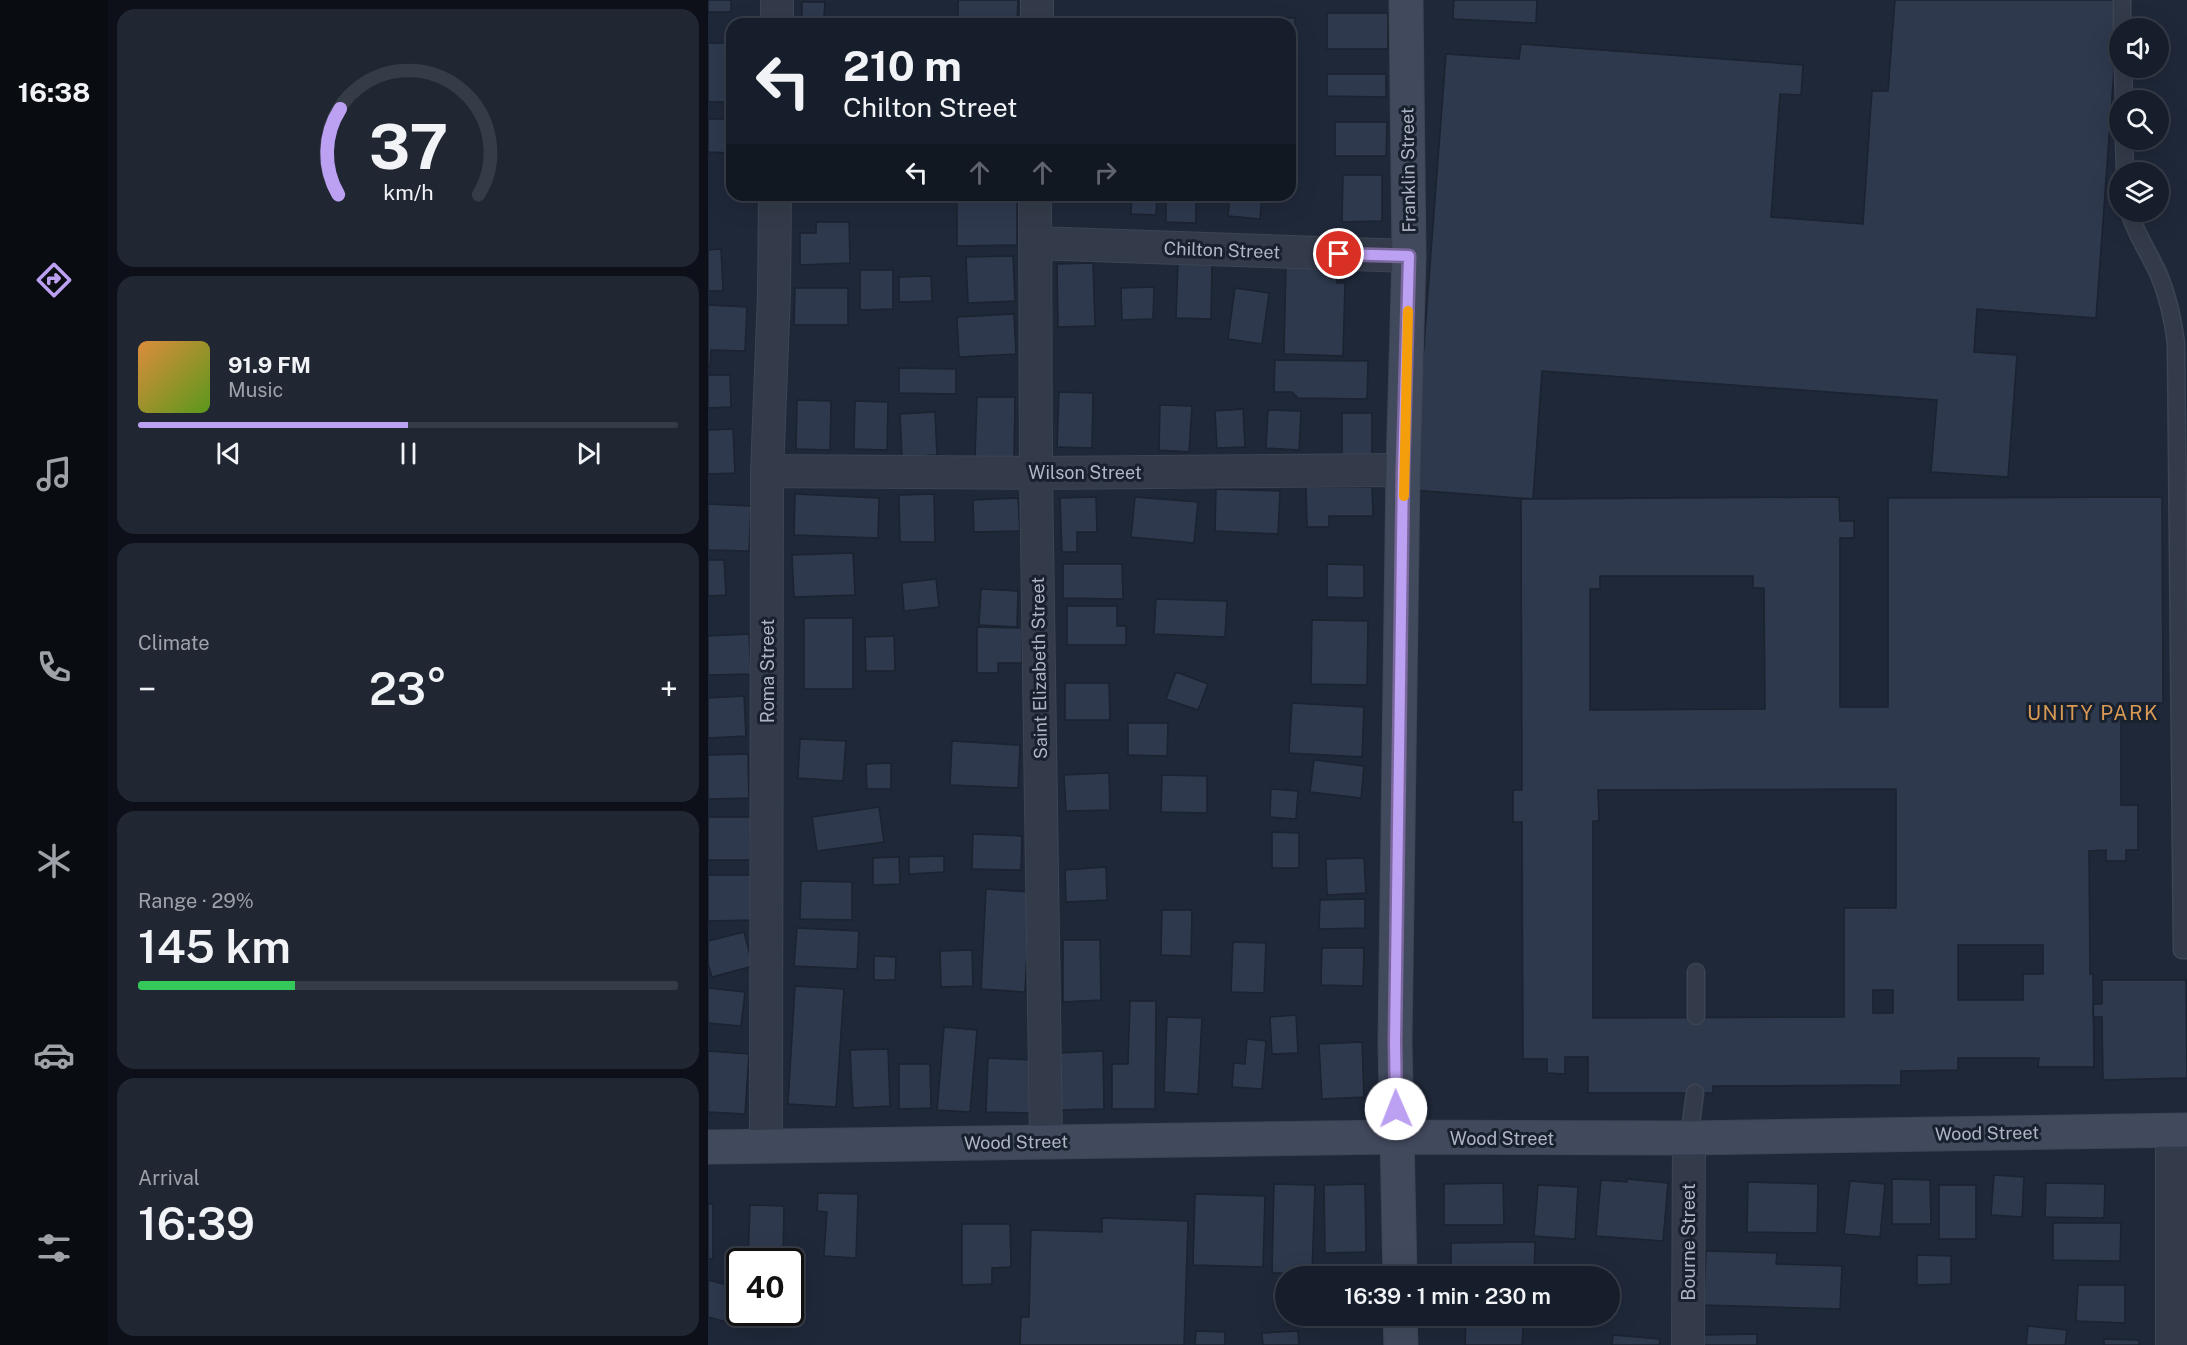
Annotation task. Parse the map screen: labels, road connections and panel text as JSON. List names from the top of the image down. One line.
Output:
{"streets":{"main road":["Franklin Street","Wood Street"],"street":["Chilton Street","Wilson Street","Saint Elizabeth Street","Roma Street","Bourne Street"]},"crossings":[["Franklin Street","Chilton Street"],["Franklin Street","Wilson Street"],["Franklin Street","Wood Street"],["Chilton Street","Saint Elizabeth Street"],["Wilson Street","Saint Elizabeth Street"],["Wilson Street","Roma Street"],["Saint Elizabeth Street","Wood Street"],["Roma Street","Wood Street"],["Wood Street","Bourne Street"]],"districts":["UNITY PARK"],"page":{"tabs":"16:38","turn":["210 m","Chilton Street"],"song":["91.9 FM","Music"],"tile":["Climate",["Range · 29%","145 km"],["Arrival","16:39"]],"heat":["−","23°","+"],"limit":"40","trip":"16:39 · 1 min · 230 m","gauge":["37","km/h"]}}
